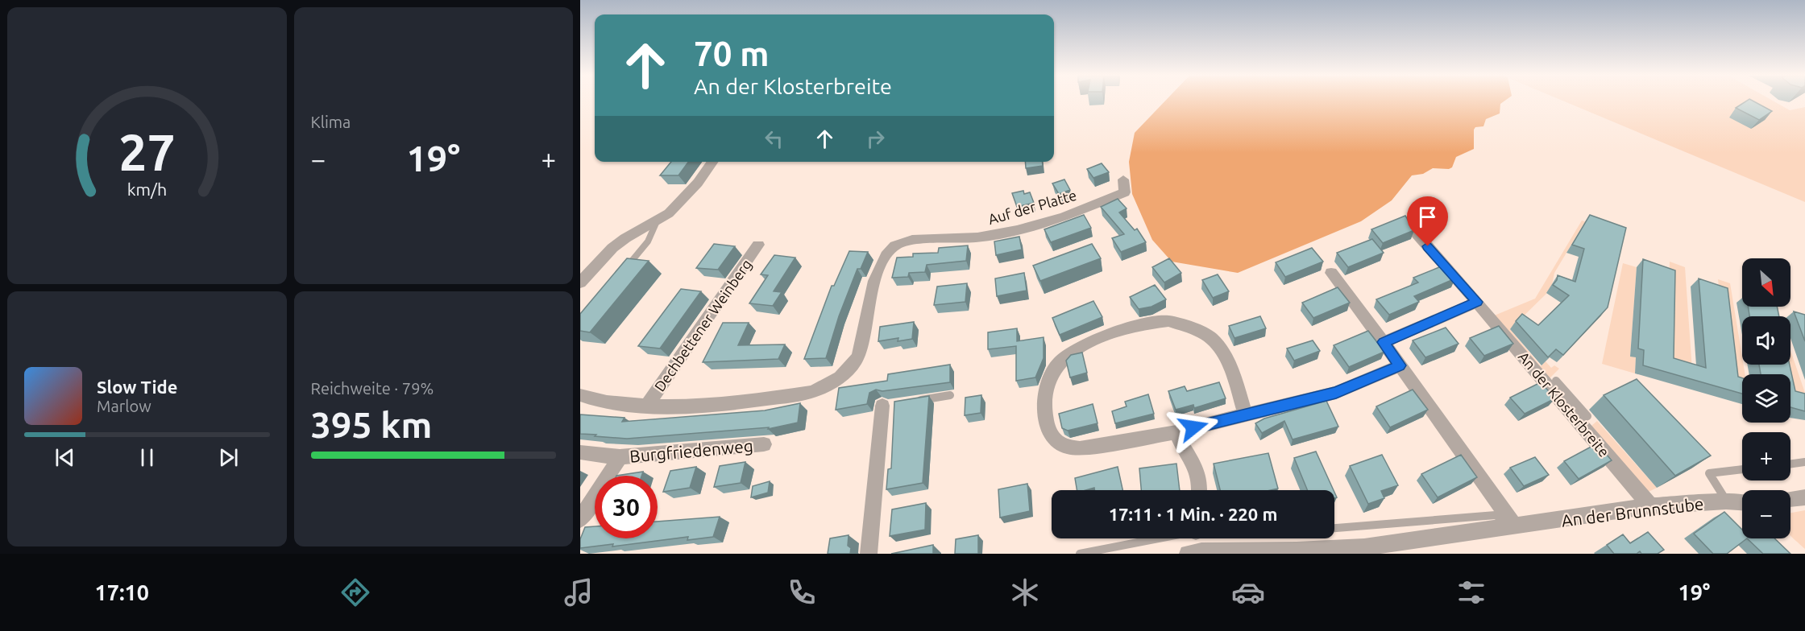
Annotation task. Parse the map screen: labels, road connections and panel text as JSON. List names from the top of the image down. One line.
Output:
{"streets":{"street":["Auf der Platte","Dechbettener Weinberg","An der Klosterbreite","Burgfriedenweg","An der Brunnstube"]},"crossings":[["Auf der Platte","Dechbettener Weinberg"],["An der Klosterbreite","An der Brunnstube"]],"north":"bottom right","page":{"tile":["Klima",["Reichweite · 79%","395 km"]],"turn":["70 m","An der Klosterbreite"],"heat":["−","19°","+"],"map_buttons":["+","−"],"song":["Slow Tide","Marlow"],"limit":"30","trip":"17:11 · 1 Min. · 220 m","tabs":["17:10","19°"],"gauge":["27","km/h"]}}
